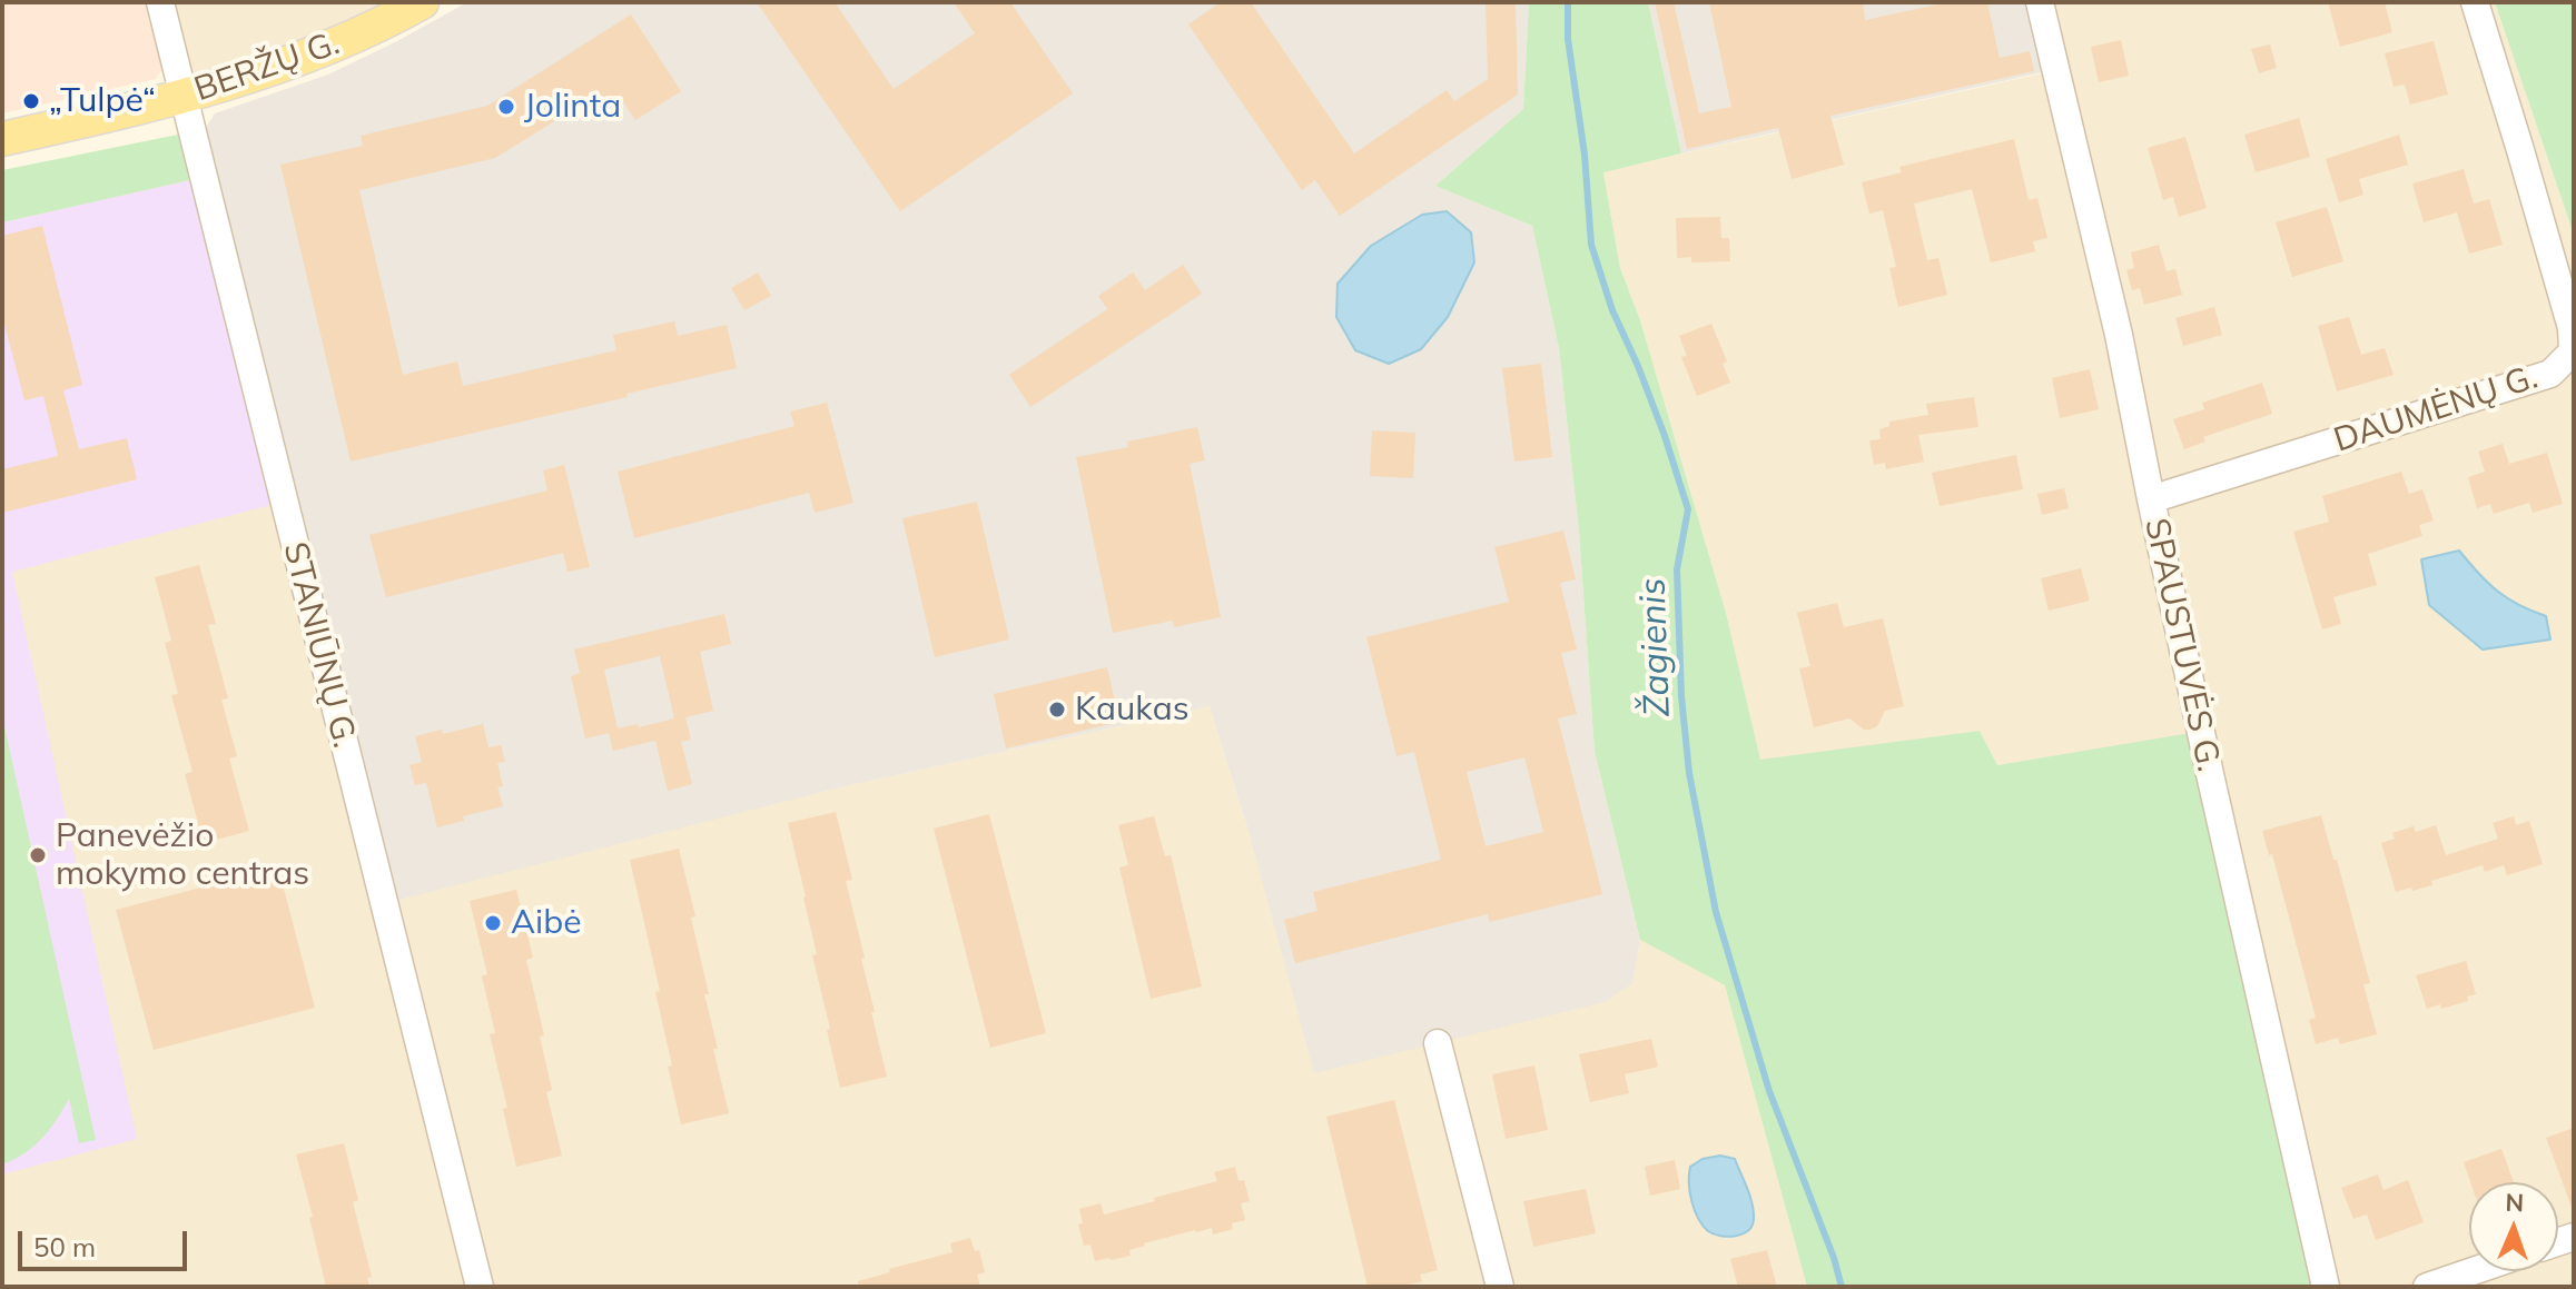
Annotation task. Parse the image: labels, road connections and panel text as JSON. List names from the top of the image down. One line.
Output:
{"streets":{"main road":["BERŽŲ G."],"street":["DAUMĖNŲ G.","STANIŪNŲ G.","SPAUSTUVĖS G."]},"crossings":[["BERŽŲ G.","STANIŪNŲ G."],["DAUMĖNŲ G.","SPAUSTUVĖS G."]],"water":["Žagienis"],"places":["„Tulpė“","Jolinta","Kaukas","Panevėžio mokymo centras","Aibė"],"scale_bar":"50 m","north":"top"}
